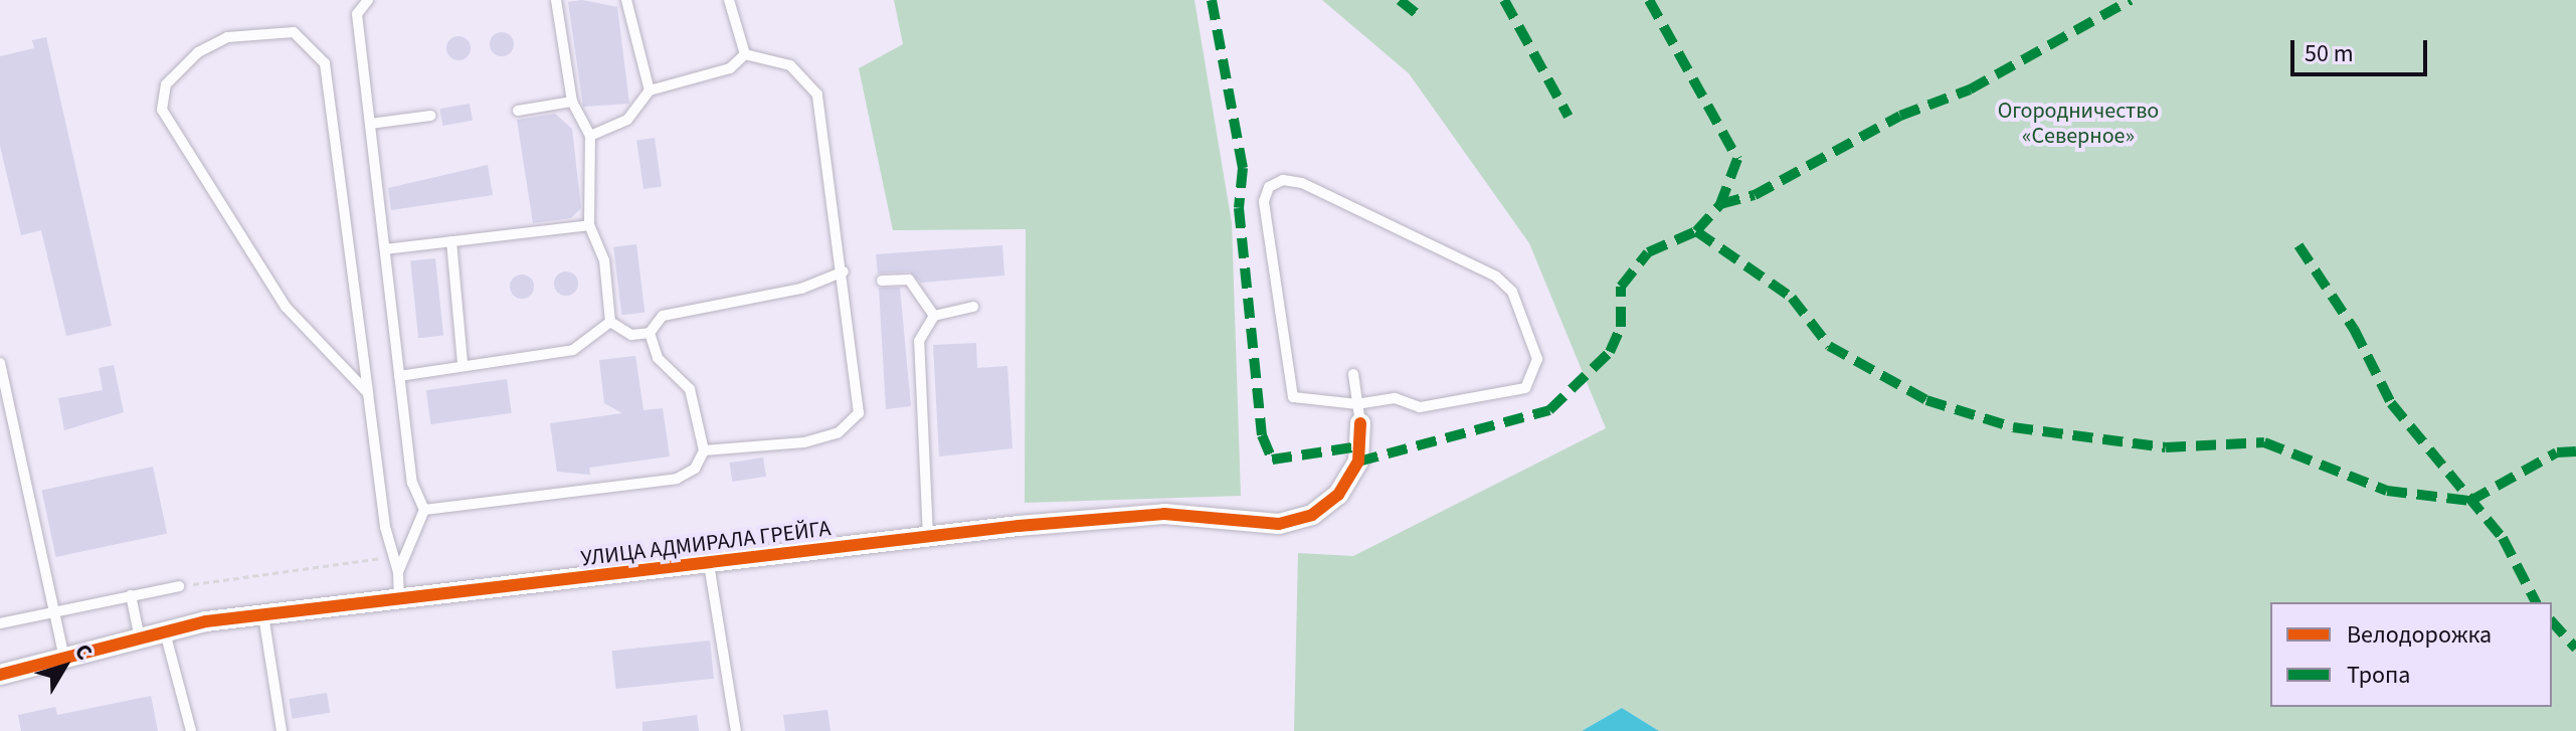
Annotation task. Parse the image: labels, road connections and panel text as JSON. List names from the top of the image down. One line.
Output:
{"streets":{"street":["УЛИЦА АДМИРАЛА ГРЕЙГА"]},"parks":["Огородничество «Северное»"],"legend":["Велодорожка","Тропа"],"scale_bar":"50 m","north":"top right"}
